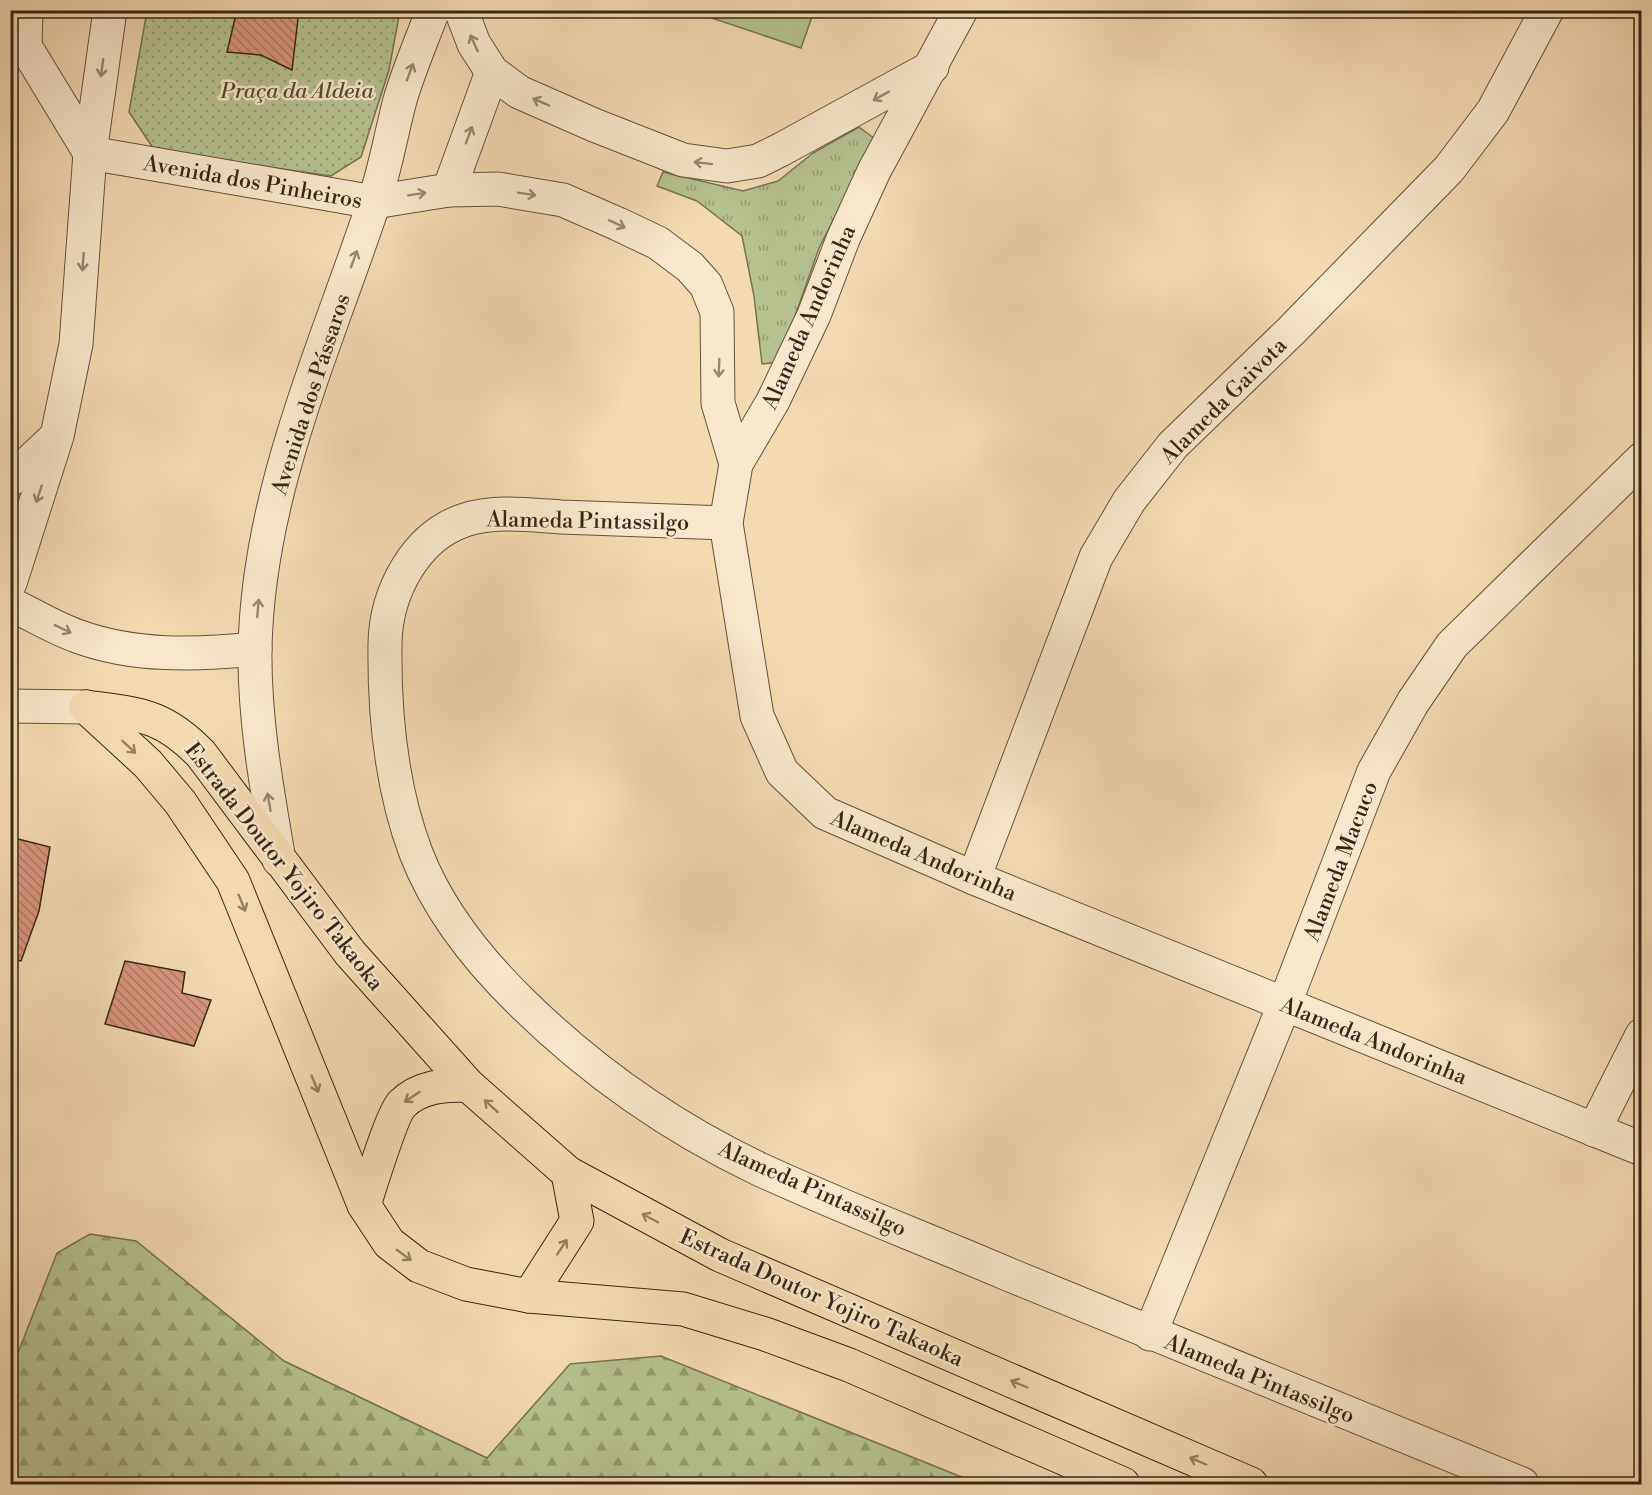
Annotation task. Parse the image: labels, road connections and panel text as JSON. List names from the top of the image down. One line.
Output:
{"streets":{"main road":["Estrada Doutor Yojiro Takaoka"],"street":["Avenida dos Pinheiros","Alameda Andorinha","Avenida dos Pássaros","Alameda Gaivota","Alameda Pintassilgo","Alameda Macuco"]},"crossings":[["Avenida dos Pinheiros","Alameda Andorinha"],["Avenida dos Pinheiros","Avenida dos Pássaros"],["Alameda Andorinha","Alameda Gaivota"],["Alameda Andorinha","Alameda Pintassilgo"],["Alameda Andorinha","Alameda Macuco"],["Avenida dos Pássaros","Estrada Doutor Yojiro Takaoka"],["Alameda Pintassilgo","Alameda Macuco"]],"one_way":["Avenida dos Pinheiros"],"parks":["Praça da Aldeia"]}
